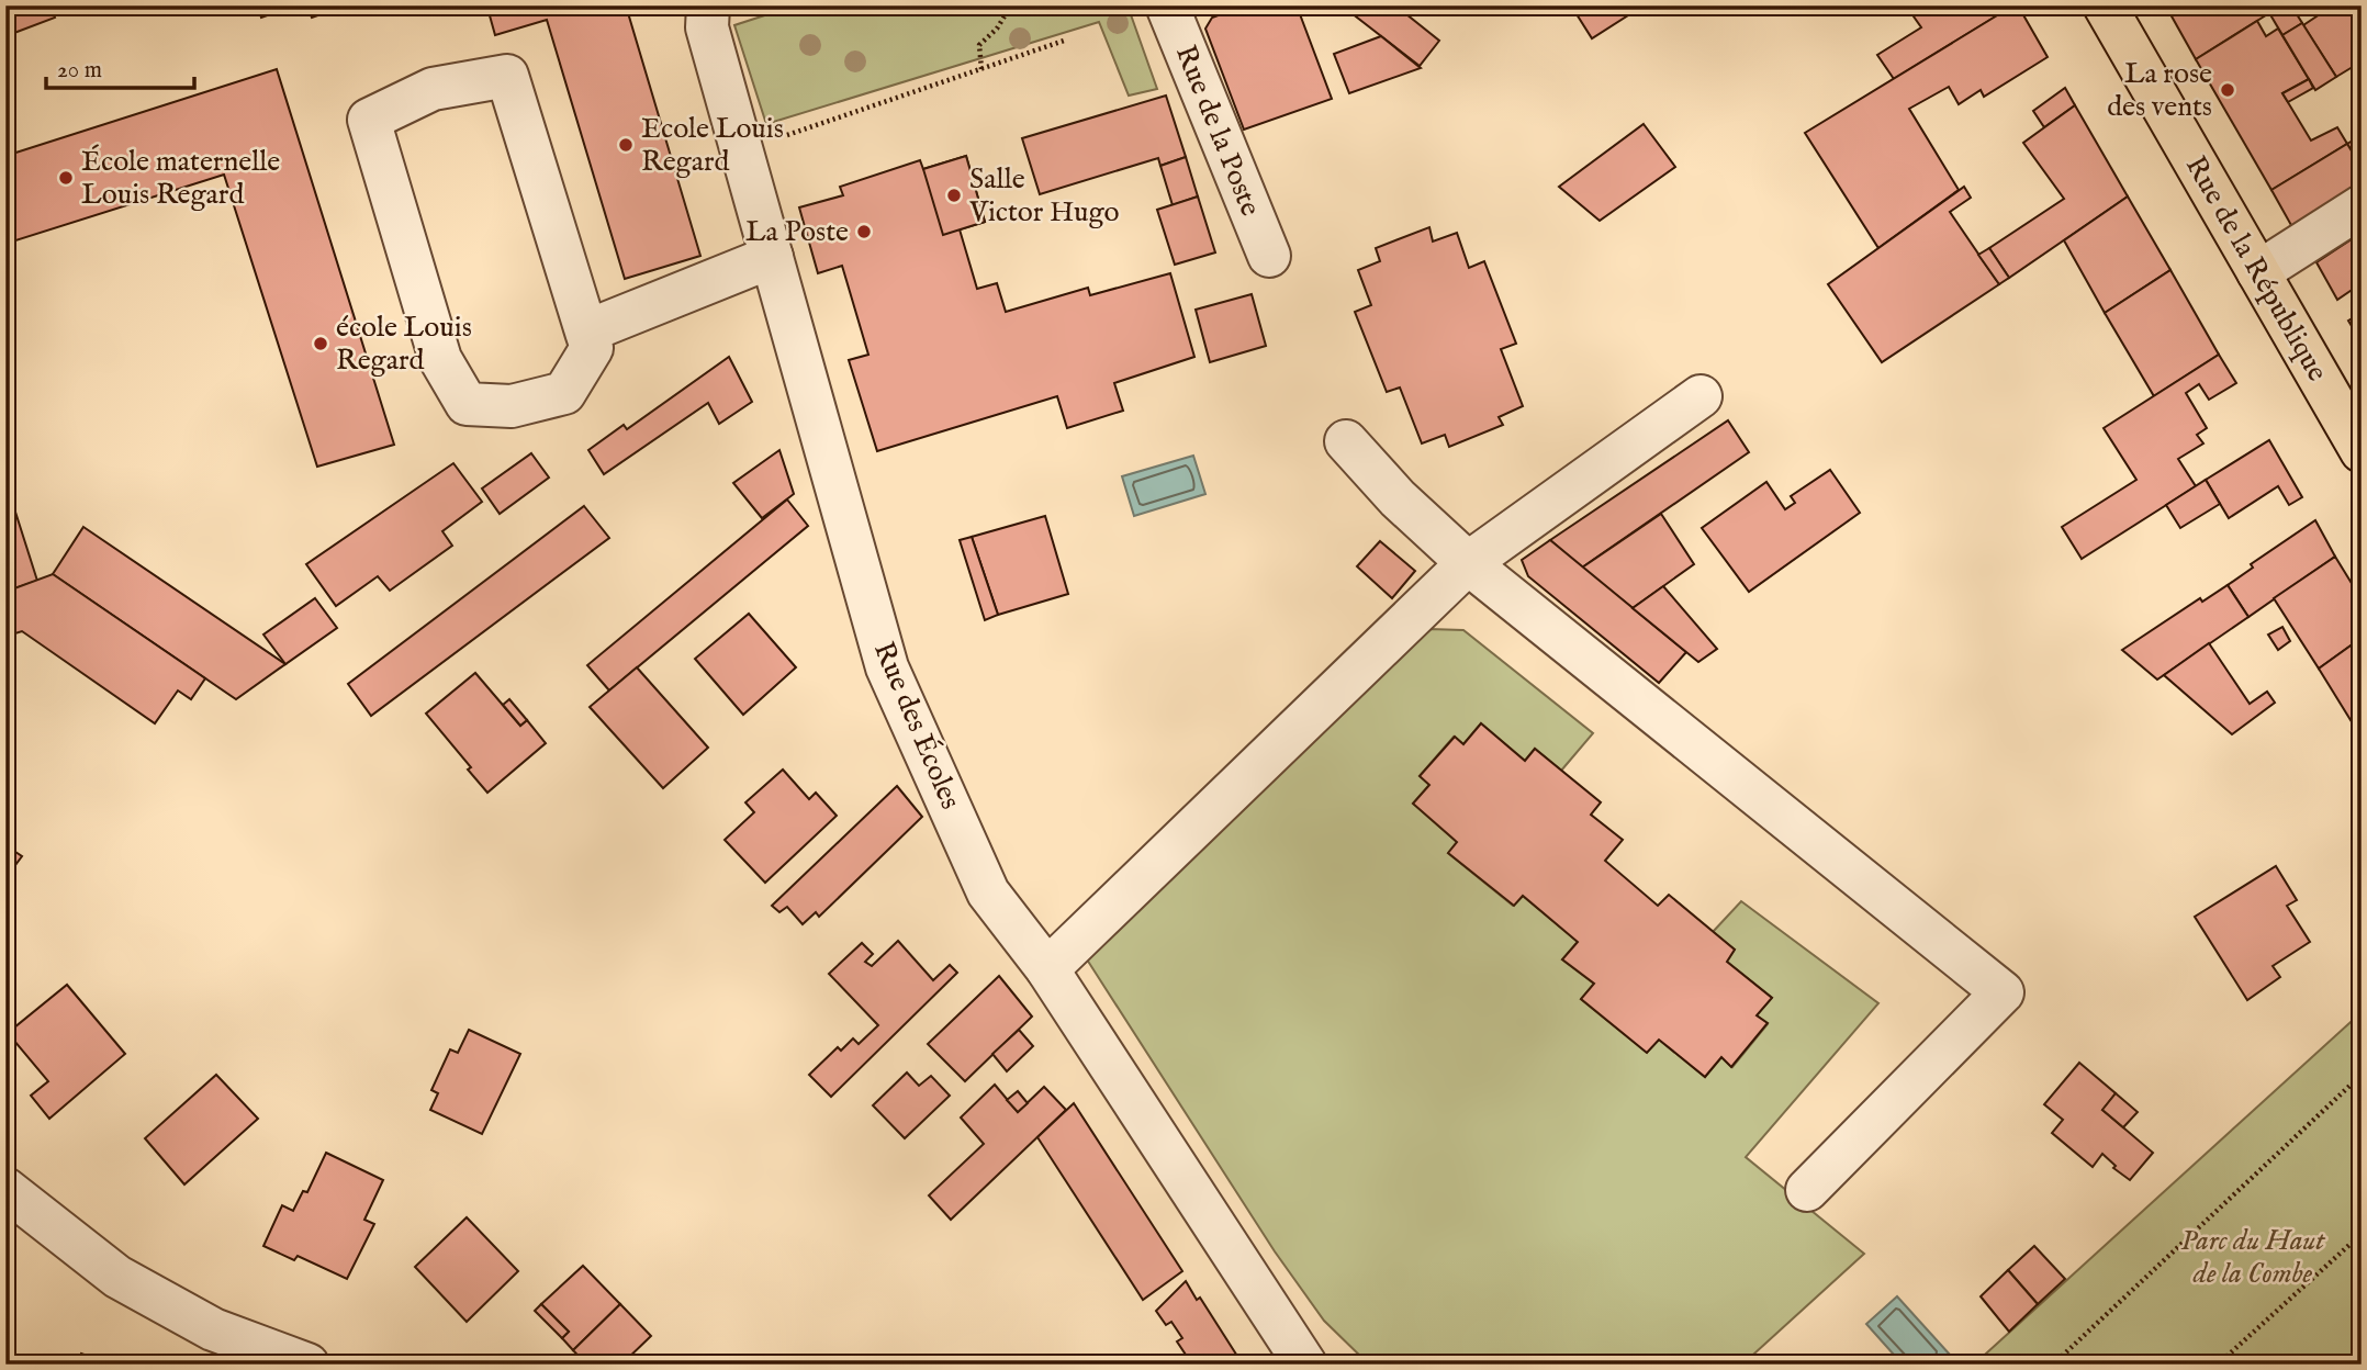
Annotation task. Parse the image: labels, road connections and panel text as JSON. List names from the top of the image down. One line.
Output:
{"streets":{"main road":["Rue de la République"],"street":["Rue de la Poste","Rue des Écoles"]},"parks":["Parc du Haut de la Combe"],"places":["La rose des vents","Ecole Louis Regard","École maternelle Louis Regard","Salle Victor Hugo","La Poste","école Louis Regard"],"scale_bar":"20 m"}
